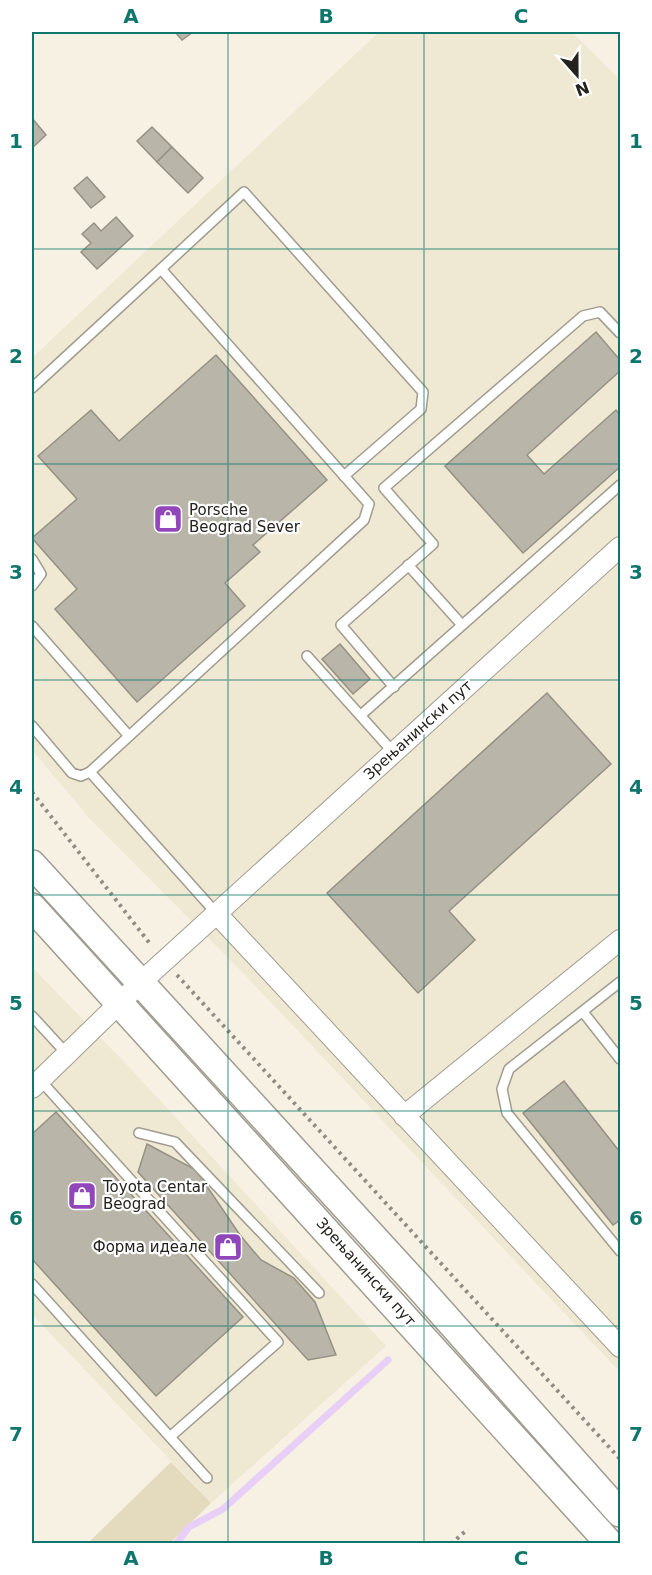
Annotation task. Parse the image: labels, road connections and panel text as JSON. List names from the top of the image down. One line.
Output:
{"streets":{"main road":["Зрењанински пут"]},"places":{"shop":["Porsche Beograd Sever","Toyota Centar Beograd","Форма идеале"]},"north":"bottom","grid":{"columns":["A","B","C"],"rows":["1","2","3","4","5","6","7"]}}
